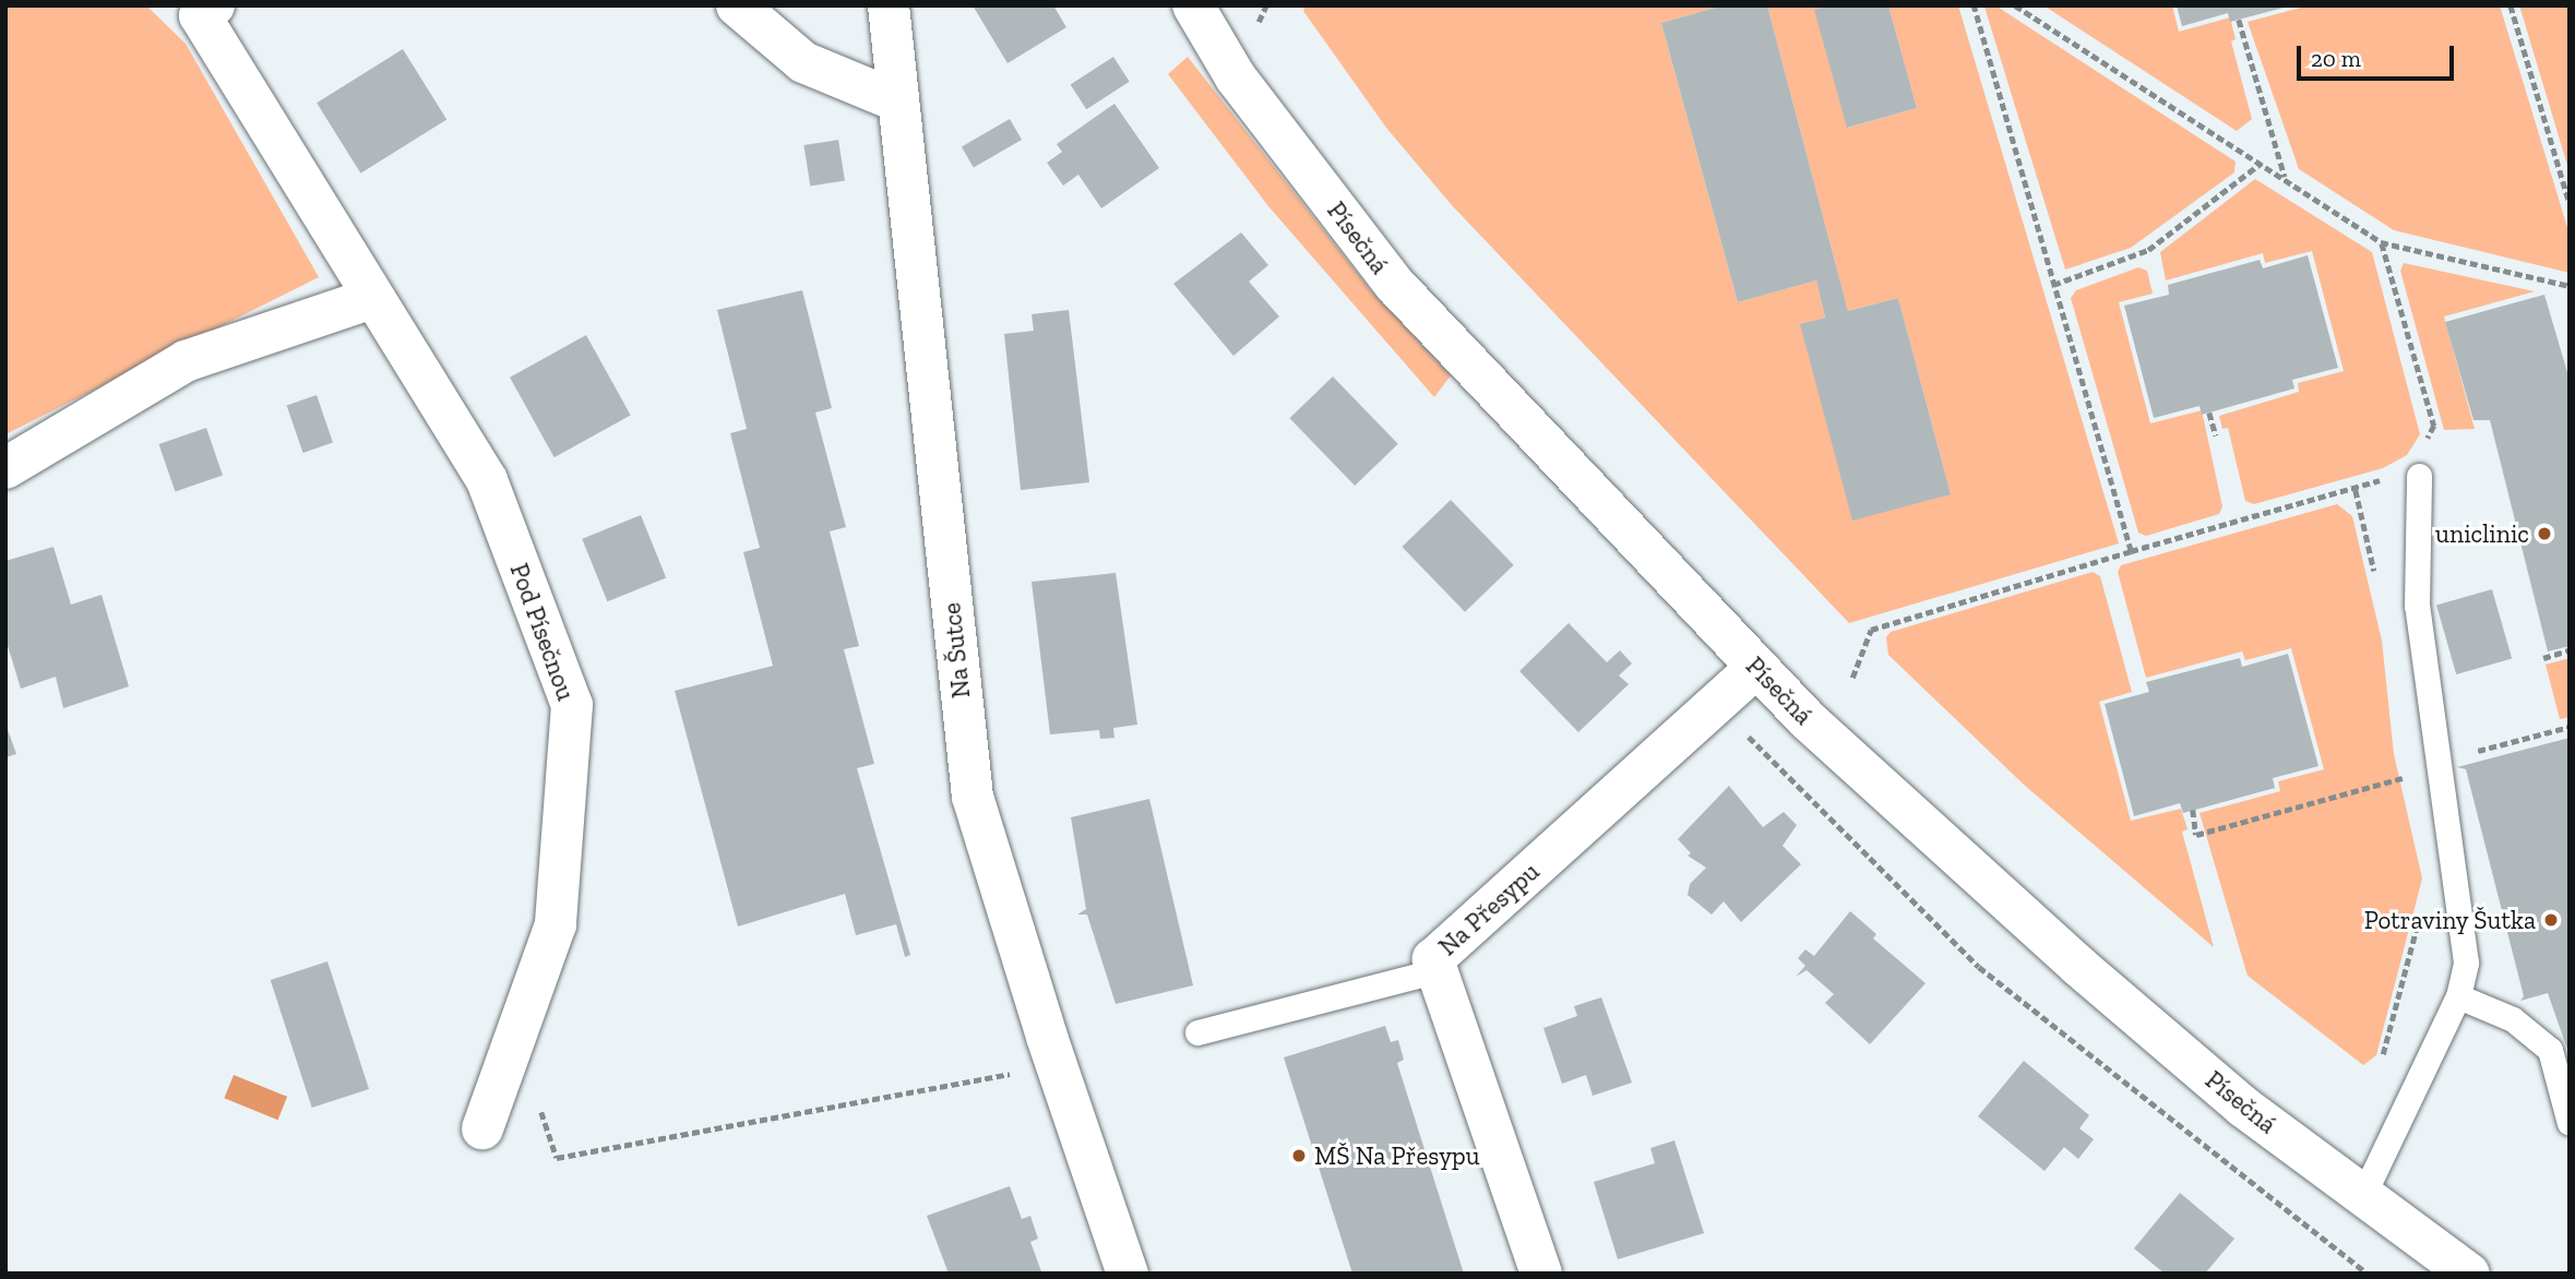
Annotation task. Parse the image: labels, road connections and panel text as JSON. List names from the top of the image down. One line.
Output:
{"streets":{"street":["Písečná","Pod Písečnou","Na Šutce","Na Přesypu"]},"crossings":[["Písečná","Na Přesypu"]],"places":["uniclinic","Potraviny Šutka","MŠ Na Přesypu"],"scale_bar":"20 m"}
